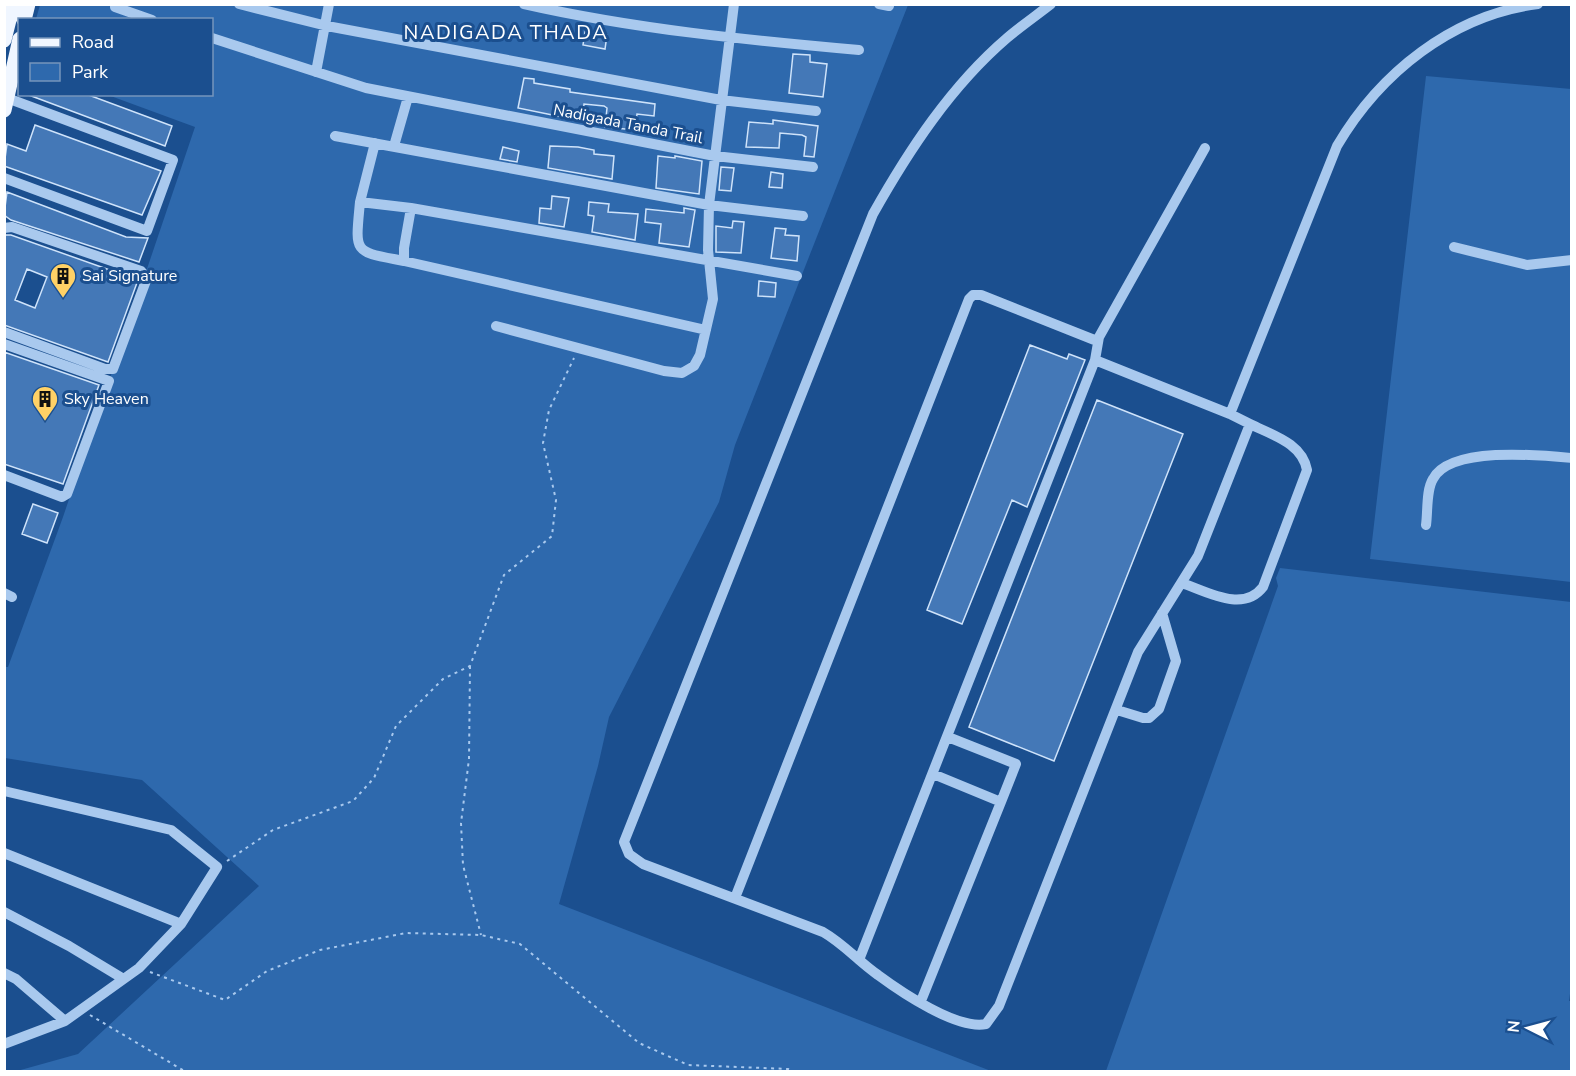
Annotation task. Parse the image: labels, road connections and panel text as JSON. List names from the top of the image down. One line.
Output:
{"streets":{"street":["Nadigada Tanda Trail"]},"districts":["NADIGADA THADA"],"places":{"building":["Sai Signature","Sky Heaven"]},"legend":["Road","Park"],"north":"left"}
